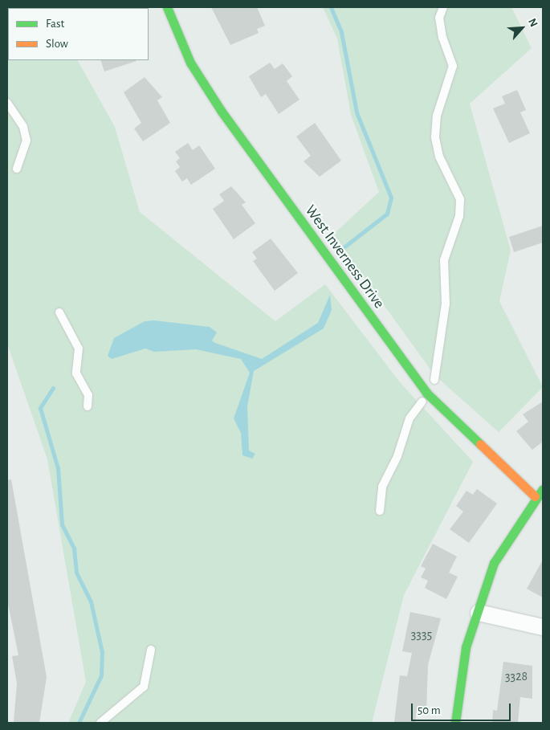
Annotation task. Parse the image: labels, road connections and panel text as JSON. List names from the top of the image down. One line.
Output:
{"streets":{"street":["West Inverness Drive"]},"house_numbers":["3335","3328"],"legend":["Fast","Slow"],"scale_bar":"50 m","north":"top right"}
